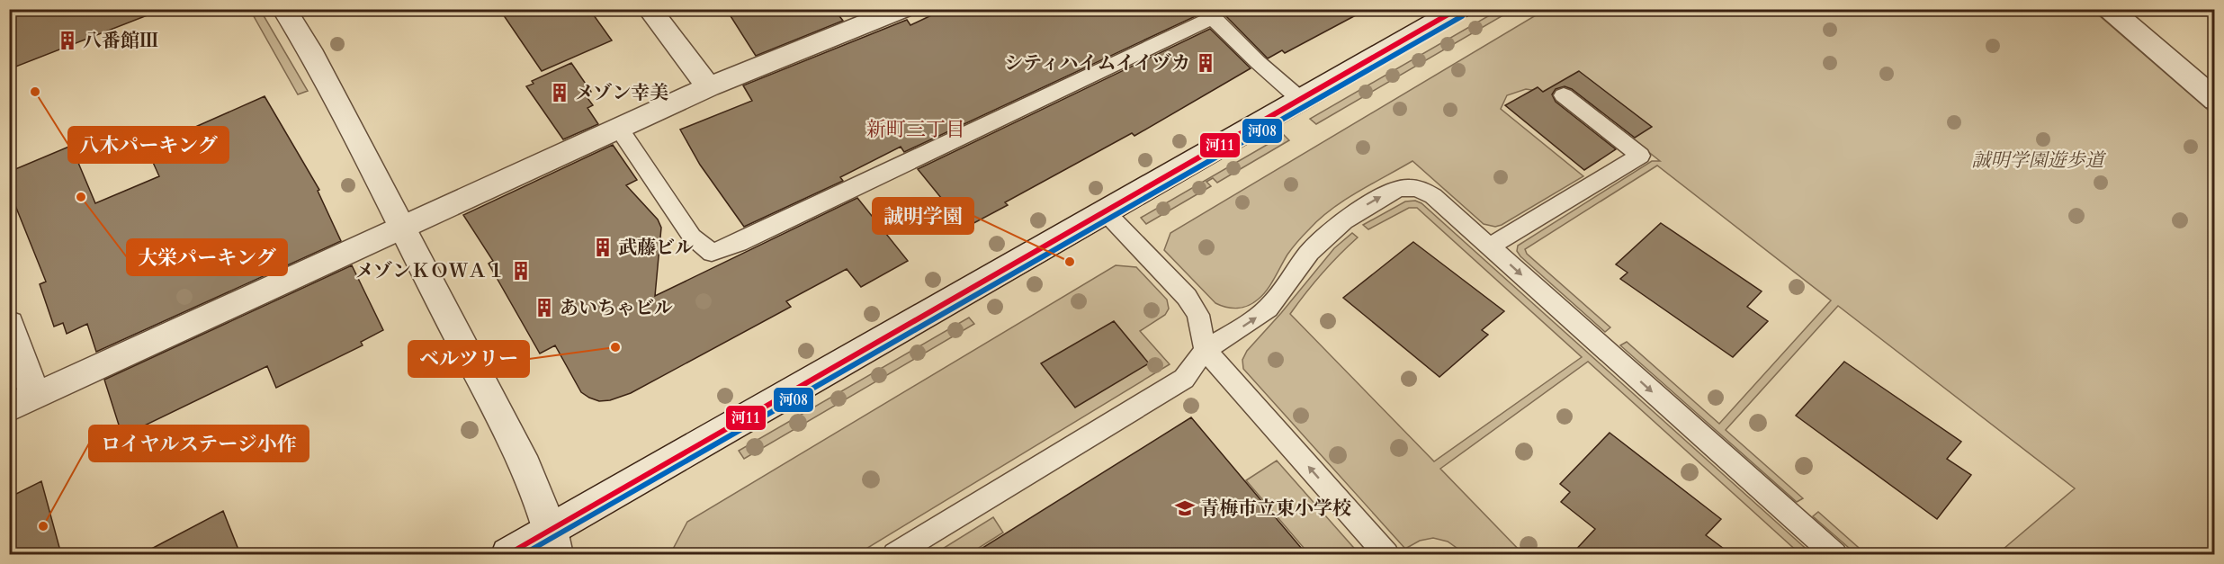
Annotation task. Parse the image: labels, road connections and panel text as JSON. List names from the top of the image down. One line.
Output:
{"districts":["新町三丁目"],"parks":["誠明学園遊歩道"],"places":{"building":["八番館Ⅲ","シティハイムイイヅカ","メゾン幸美","武藤ビル","メゾンＫＯＷＡ１","あいちゃビル"],"other":["八木パーキング","大栄パーキング","誠明学園","ベルツリー","ロイヤルステージ小作"],"school or university":["青梅市立東小学校"]},"lines":["transit line 河11","transit line 河08"]}
